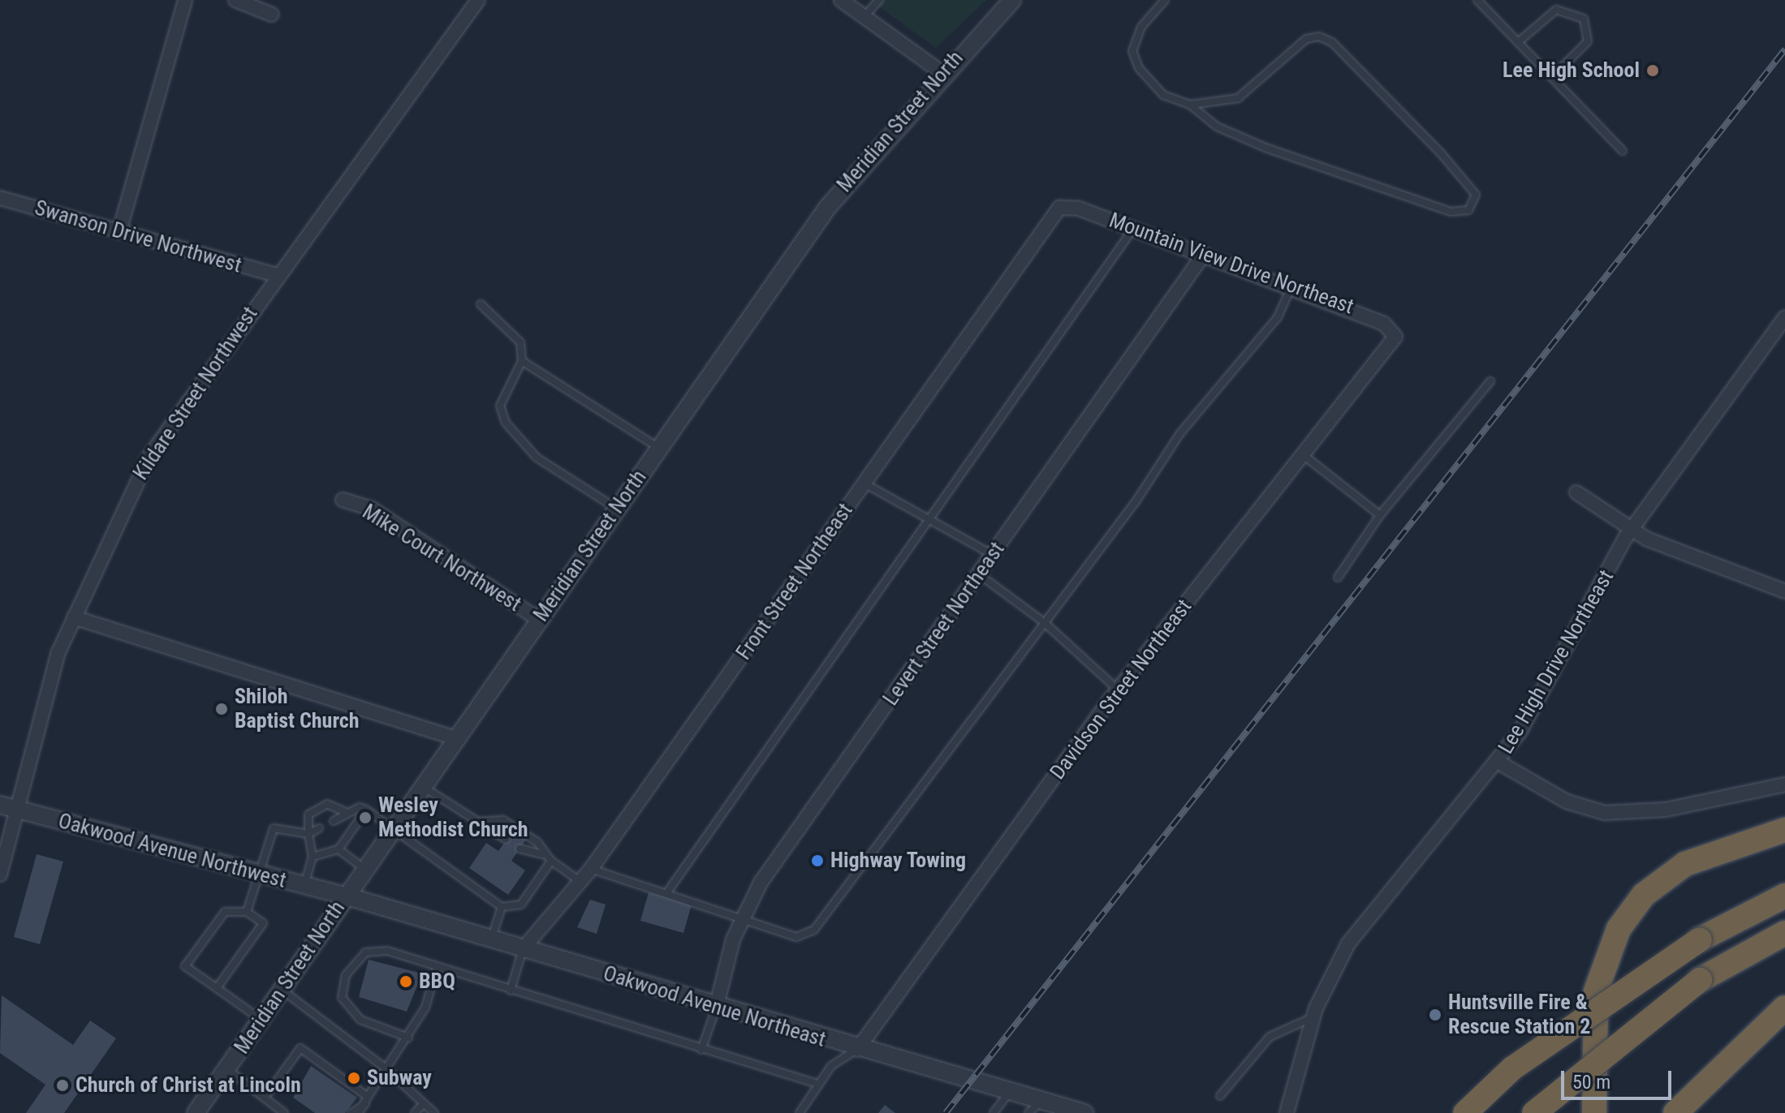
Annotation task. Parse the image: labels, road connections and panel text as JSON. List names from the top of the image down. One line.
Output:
{"streets":{"street":["Meridian Street North","Swanson Drive Northwest","Mountain View Drive Northeast","Kildare Street Northwest","Mike Court Northwest","Front Street Northeast","Levert Street Northeast","Lee High Drive Northeast","Davidson Street Northeast","Oakwood Avenue Northwest","Oakwood Avenue Northeast"]},"crossings":[["Meridian Street North","Mike Court Northwest"],["Meridian Street North","Oakwood Avenue Northwest"],["Meridian Street North","Oakwood Avenue Northeast"],["Swanson Drive Northwest","Kildare Street Northwest"],["Mountain View Drive Northeast","Front Street Northeast"],["Mountain View Drive Northeast","Levert Street Northeast"],["Mountain View Drive Northeast","Davidson Street Northeast"],["Kildare Street Northwest","Oakwood Avenue Northwest"],["Front Street Northeast","Oakwood Avenue Northeast"],["Levert Street Northeast","Oakwood Avenue Northeast"],["Davidson Street Northeast","Oakwood Avenue Northeast"],["Oakwood Avenue Northwest","Oakwood Avenue Northeast"]],"places":["Lee High School","Shiloh Baptist Church","Wesley Methodist Church","Highway Towing","BBQ","Huntsville Fire & Rescue Station 2","Subway","Church of Christ at Lincoln"],"scale_bar":"50 m"}
